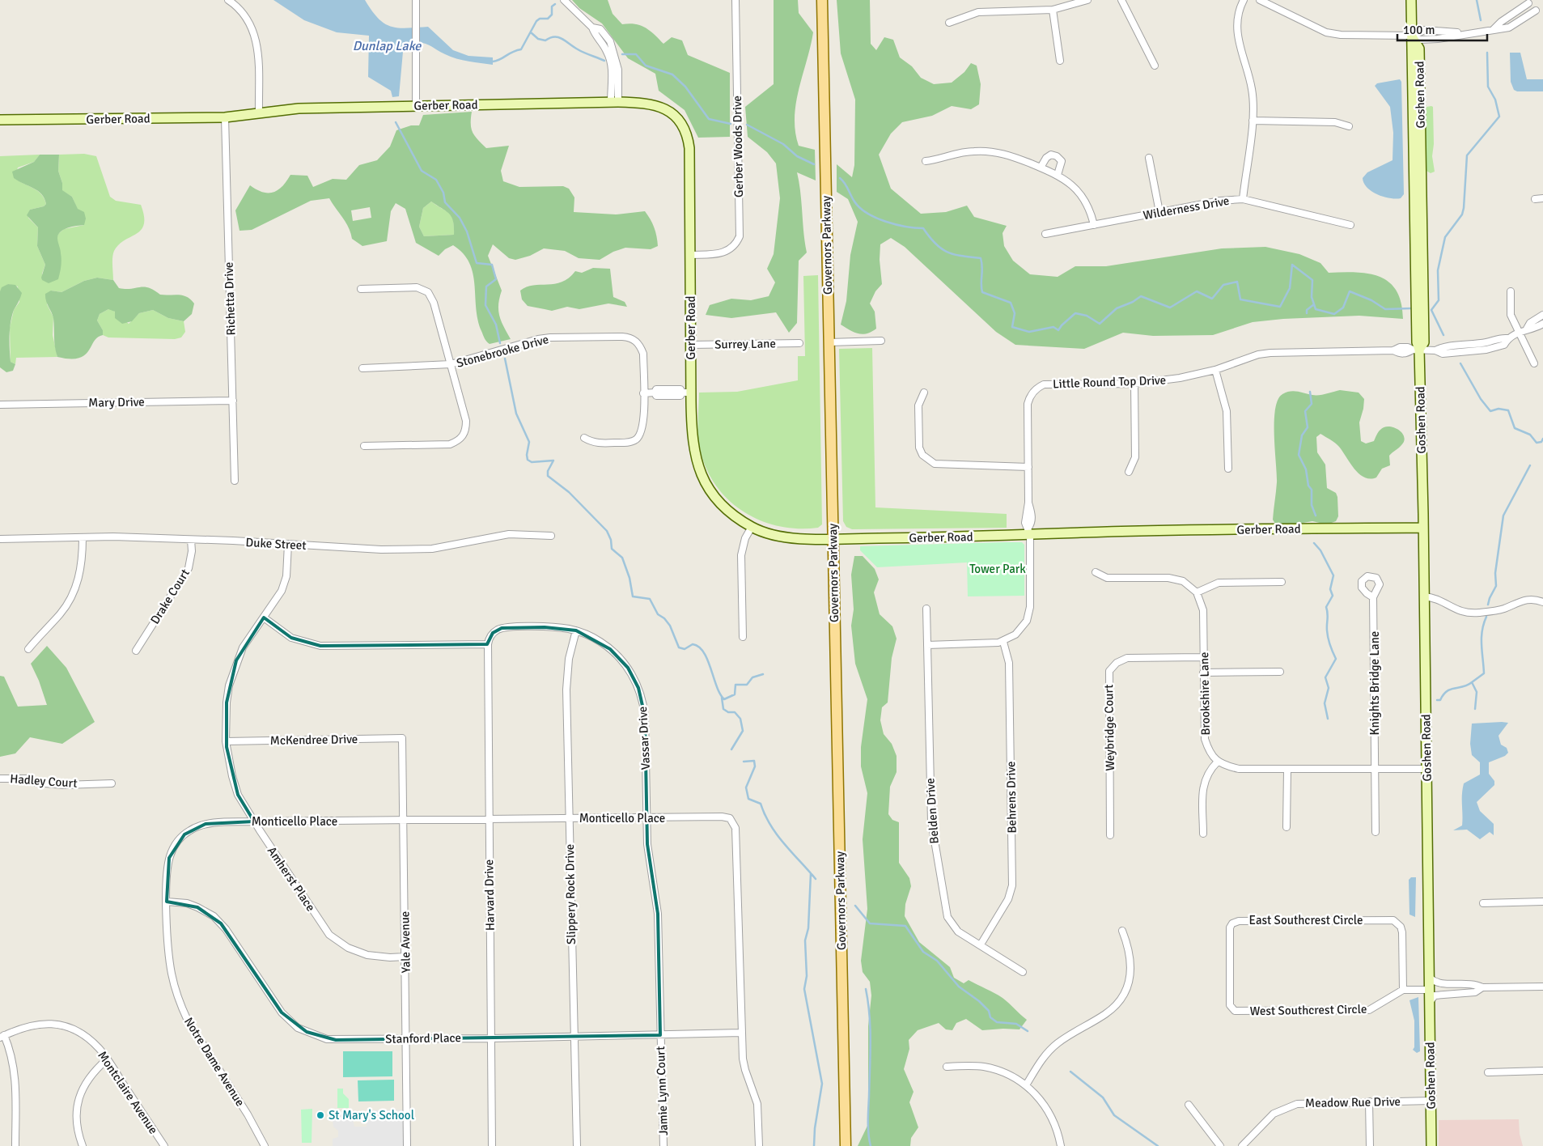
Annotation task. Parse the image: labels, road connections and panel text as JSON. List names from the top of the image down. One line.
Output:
{"streets":{"main road":["Governors Parkway"],"street":["Goshen Road","Gerber Road","Gerber Woods Drive","Wilderness Drive","Richetta Drive","Surrey Lane","Stonebrooke Drive","Little Round Top Drive","Mary Drive","Duke Street","Drake Court","Knights Bridge Lane","Brookshire Lane","Weybridge Court","Vassar Drive","McKendree Drive","Hadley Court","Behrens Drive","Belden Drive","Monticello Place","Amherst Place","Slippery Rock Drive","Harvard Drive","East Southcrest Circle","Yale Avenue","West Southcrest Circle","Stanford Place","Notre Dame Avenue","Jamie Lynn Court","Montclaire Avenue","Meadow Rue Drive"]},"crossings":[["Goshen Road","Gerber Road"],["Goshen Road","Little Round Top Drive"],["Goshen Road","Meadow Rue Drive"],["Gerber Road","Gerber Woods Drive"],["Gerber Road","Governors Parkway"],["Gerber Road","Richetta Drive"],["Gerber Road","Surrey Lane"],["Gerber Road","Little Round Top Drive"],["Richetta Drive","Mary Drive"],["Little Round Top Drive","Behrens Drive"],["Duke Street","Drake Court"],["Duke Street","Amherst Place"],["Brookshire Lane","Weybridge Court"],["Vassar Drive","Monticello Place"],["Vassar Drive","Slippery Rock Drive"],["Vassar Drive","Harvard Drive"],["Vassar Drive","Stanford Place"],["Vassar Drive","Jamie Lynn Court"],["McKendree Drive","Amherst Place"],["McKendree Drive","Yale Avenue"],["Behrens Drive","Belden Drive"],["Monticello Place","Amherst Place"],["Monticello Place","Slippery Rock Drive"],["Monticello Place","Harvard Drive"],["Monticello Place","Yale Avenue"],["Monticello Place","Stanford Place"],["Monticello Place","Notre Dame Avenue"],["Amherst Place","Yale Avenue"],["Slippery Rock Drive","Stanford Place"],["Harvard Drive","Stanford Place"],["East Southcrest Circle","West Southcrest Circle"],["Yale Avenue","Stanford Place"],["Stanford Place","Notre Dame Avenue"],["Stanford Place","Jamie Lynn Court"]],"water":["Dunlap Lake"],"parks":["Tower Park"],"places":["St Mary's School"],"scale_bar":"100 m"}
